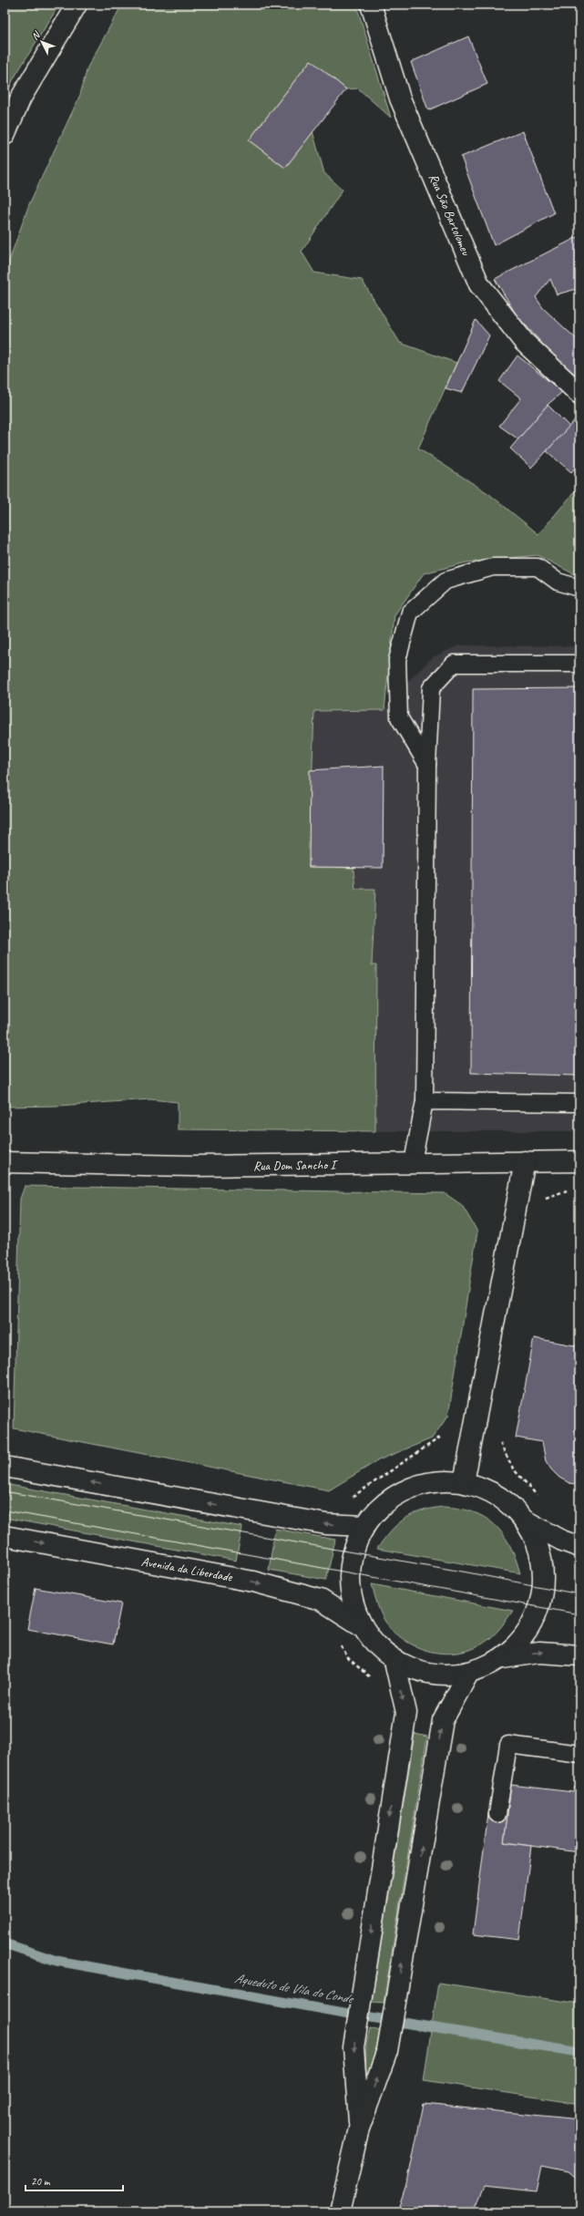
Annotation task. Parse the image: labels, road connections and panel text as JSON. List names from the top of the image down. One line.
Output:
{"streets":{"street":["Rua São Bartolomeu","Rua Dom Sancho I","Avenida da Liberdade"]},"water":["Aqueduto de Vila do Conde"],"scale_bar":"20 m","north":"top left"}
